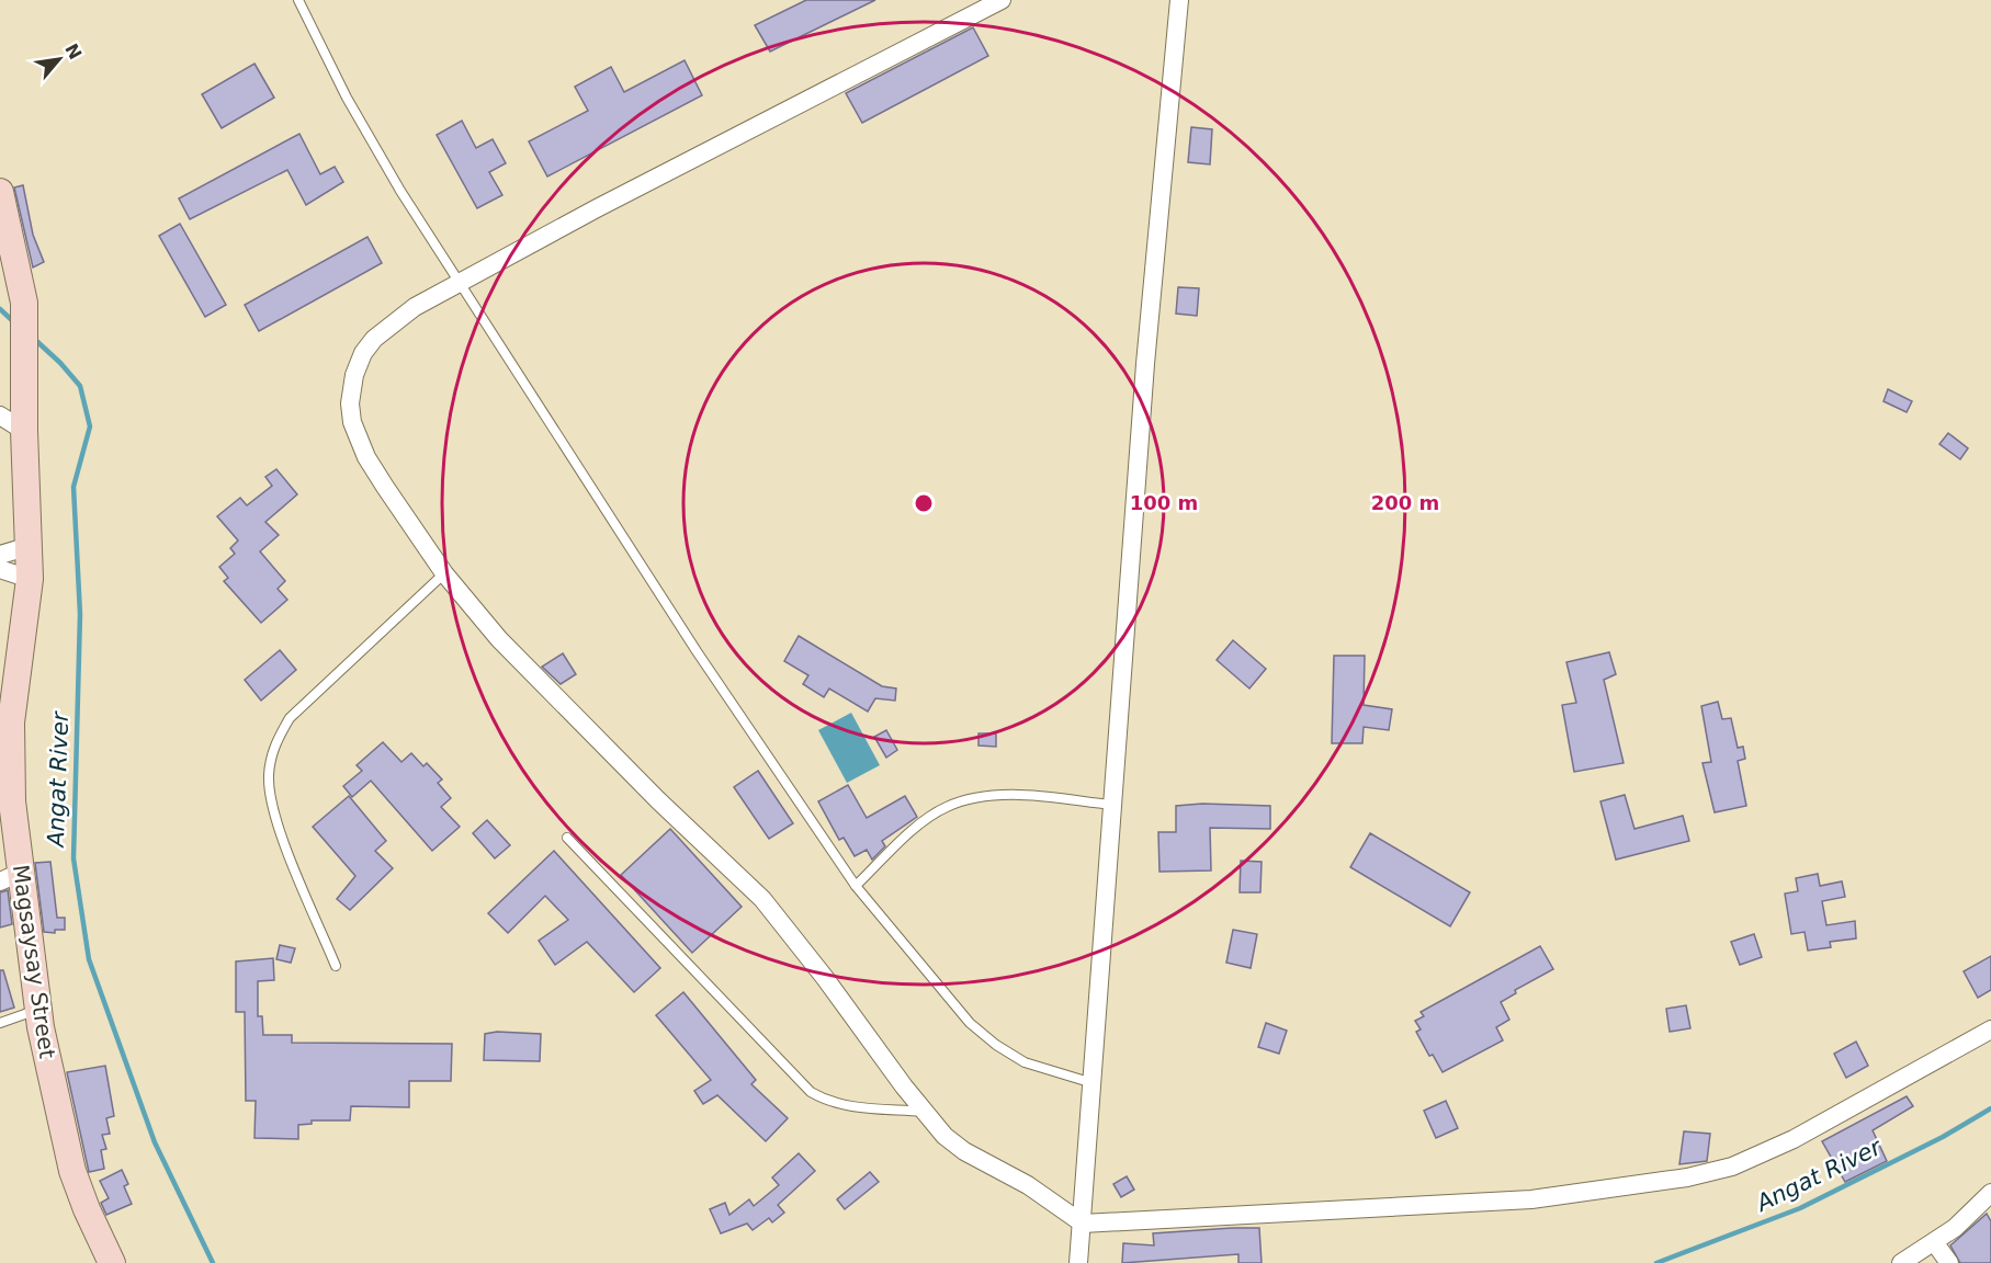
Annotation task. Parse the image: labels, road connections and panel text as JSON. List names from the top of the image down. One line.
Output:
{"streets":{"street":["Magsaysay Street"]},"water":["Angat River"],"north":"top right","rings":["100 m","200 m"]}
